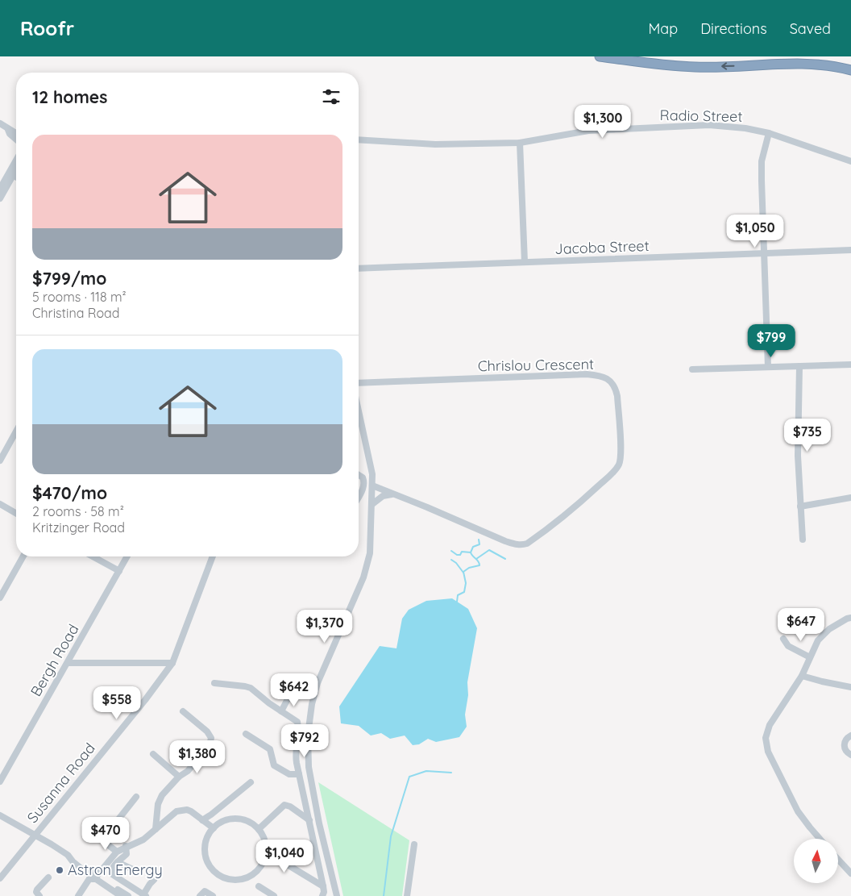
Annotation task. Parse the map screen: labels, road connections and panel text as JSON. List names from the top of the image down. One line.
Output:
{"streets":{"street":["Radio Street","Jacoba Street","Chrislou Crescent","Bergh Road","Susanna Road"]},"places":["Astron Energy"],"north":"top","page":{"header":"Roofr","nav":["Map","Directions","Saved"],"heading":"12 homes","price":["$1,300","$1,050","$799","$735","$647","$1,370","$642","$558","$792","$1,380","$470","$1,040"],"list":[{"name":"$799/mo","note":"5 rooms · 118 m² · Christina Road"},{"name":"$470/mo","note":"2 rooms · 58 m² · Kritzinger Road"}]}}
